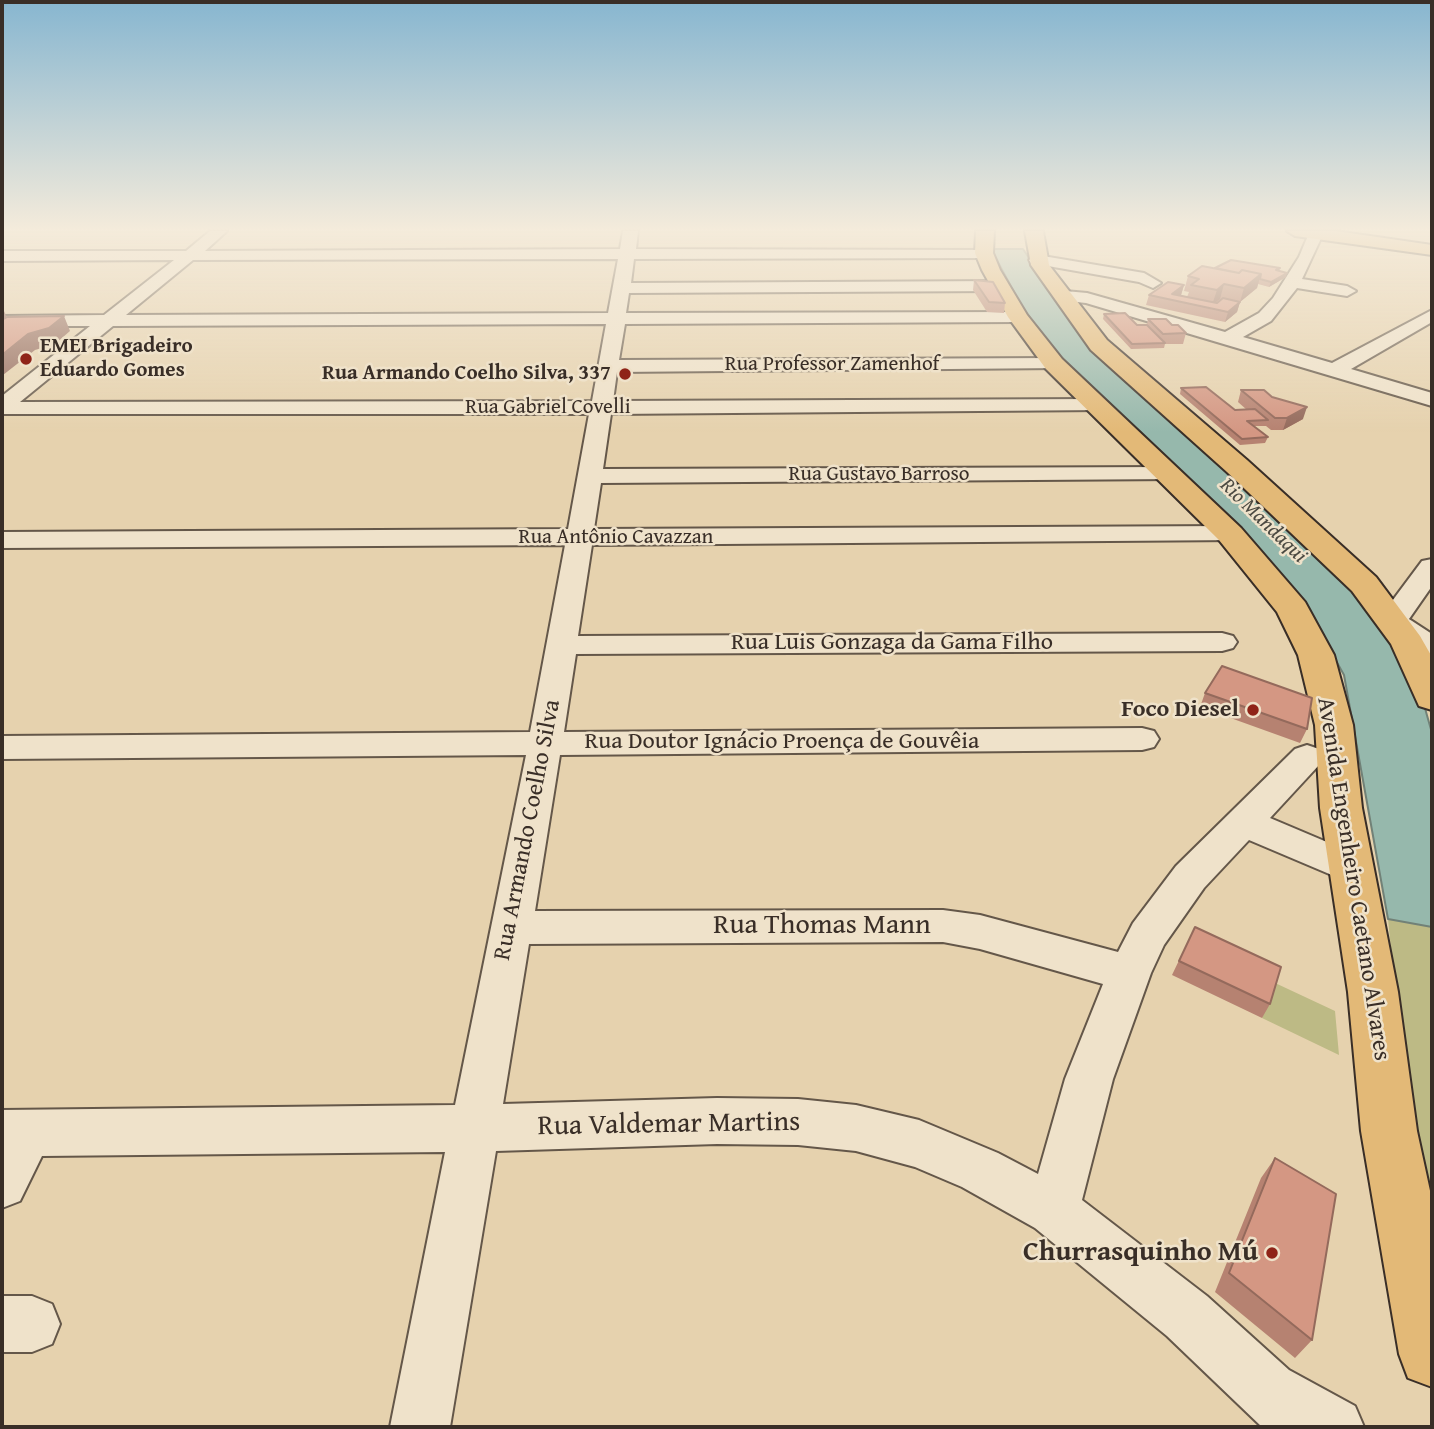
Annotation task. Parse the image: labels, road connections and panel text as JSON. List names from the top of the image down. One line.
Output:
{"streets":{"main road":["Avenida Engenheiro Caetano Alvares"],"street":["Rua Professor Zamenhof","Rua Gabriel Covelli","Rua Gustavo Barroso","Rua Antônio Cavazzan","Rua Luis Gonzaga da Gama Filho","Rua Doutor Ignácio Proença de Gouvêia","Rua Armando Coelho Silva","Rua Thomas Mann","Rua Valdemar Martins"]},"crossings":[["Rua Professor Zamenhof","Rua Armando Coelho Silva"],["Rua Professor Zamenhof","Avenida Engenheiro Caetano Alvares"],["Rua Gabriel Covelli","Rua Armando Coelho Silva"],["Rua Gabriel Covelli","Avenida Engenheiro Caetano Alvares"],["Rua Gustavo Barroso","Rua Armando Coelho Silva"],["Rua Gustavo Barroso","Avenida Engenheiro Caetano Alvares"],["Rua Antônio Cavazzan","Rua Armando Coelho Silva"],["Rua Antônio Cavazzan","Avenida Engenheiro Caetano Alvares"],["Rua Luis Gonzaga da Gama Filho","Rua Armando Coelho Silva"],["Rua Doutor Ignácio Proença de Gouvêia","Rua Armando Coelho Silva"],["Rua Armando Coelho Silva","Rua Thomas Mann"],["Rua Armando Coelho Silva","Rua Valdemar Martins"]],"water":["Rio Mandaqui"],"places":["EMEI Brigadeiro Eduardo Gomes","Rua Armando Coelho Silva, 337","Foco Diesel","Churrasquinho Mú"]}
